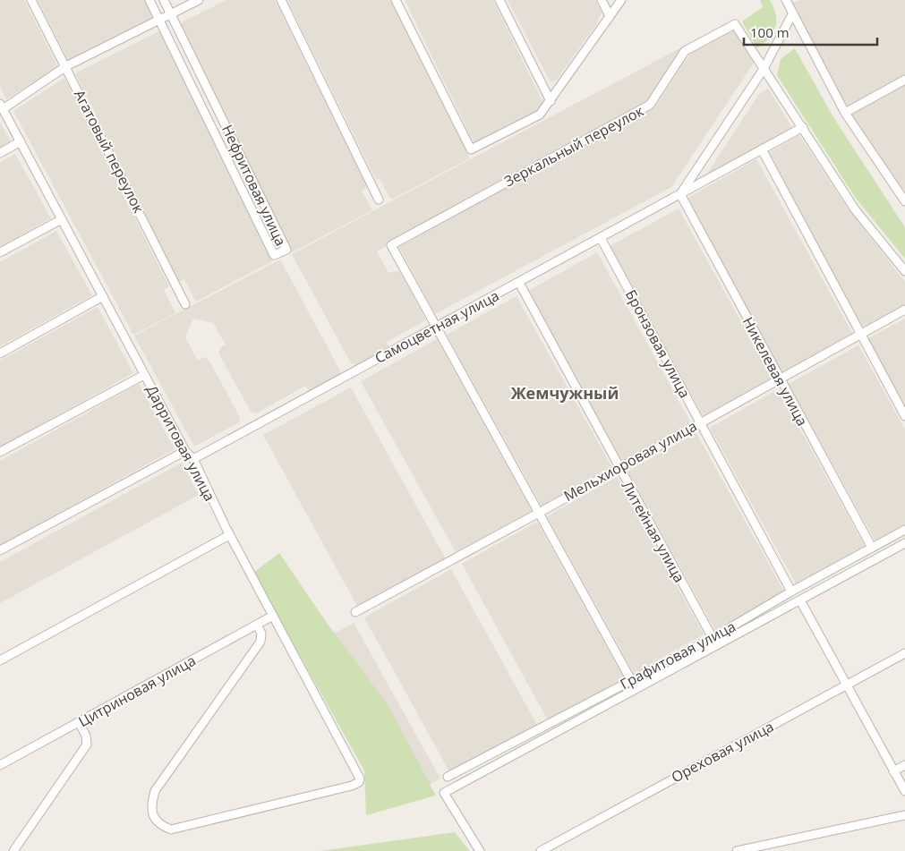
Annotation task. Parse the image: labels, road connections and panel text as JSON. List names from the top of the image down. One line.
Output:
{"streets":{"street":["Зеркальный переулок","Агатовый переулок","Нефритовая улица","Самоцветная улица","Бронзовая улица","Никелевая улица","Дарритовая улица","Мельхиоровая улица","Литейная улица","Графитовая улица","Цитриновая улица","Ореховая улица"]},"crossings":[["Зеркальный переулок","Самоцветная улица"],["Самоцветная улица","Бронзовая улица"],["Самоцветная улица","Никелевая улица"],["Самоцветная улица","Дарритовая улица"],["Самоцветная улица","Литейная улица"],["Бронзовая улица","Мельхиоровая улица"],["Бронзовая улица","Графитовая улица"],["Никелевая улица","Мельхиоровая улица"],["Никелевая улица","Графитовая улица"],["Дарритовая улица","Цитриновая улица"],["Мельхиоровая улица","Литейная улица"],["Литейная улица","Графитовая улица"]],"districts":["Жемчужный"],"scale_bar":"100 m"}
